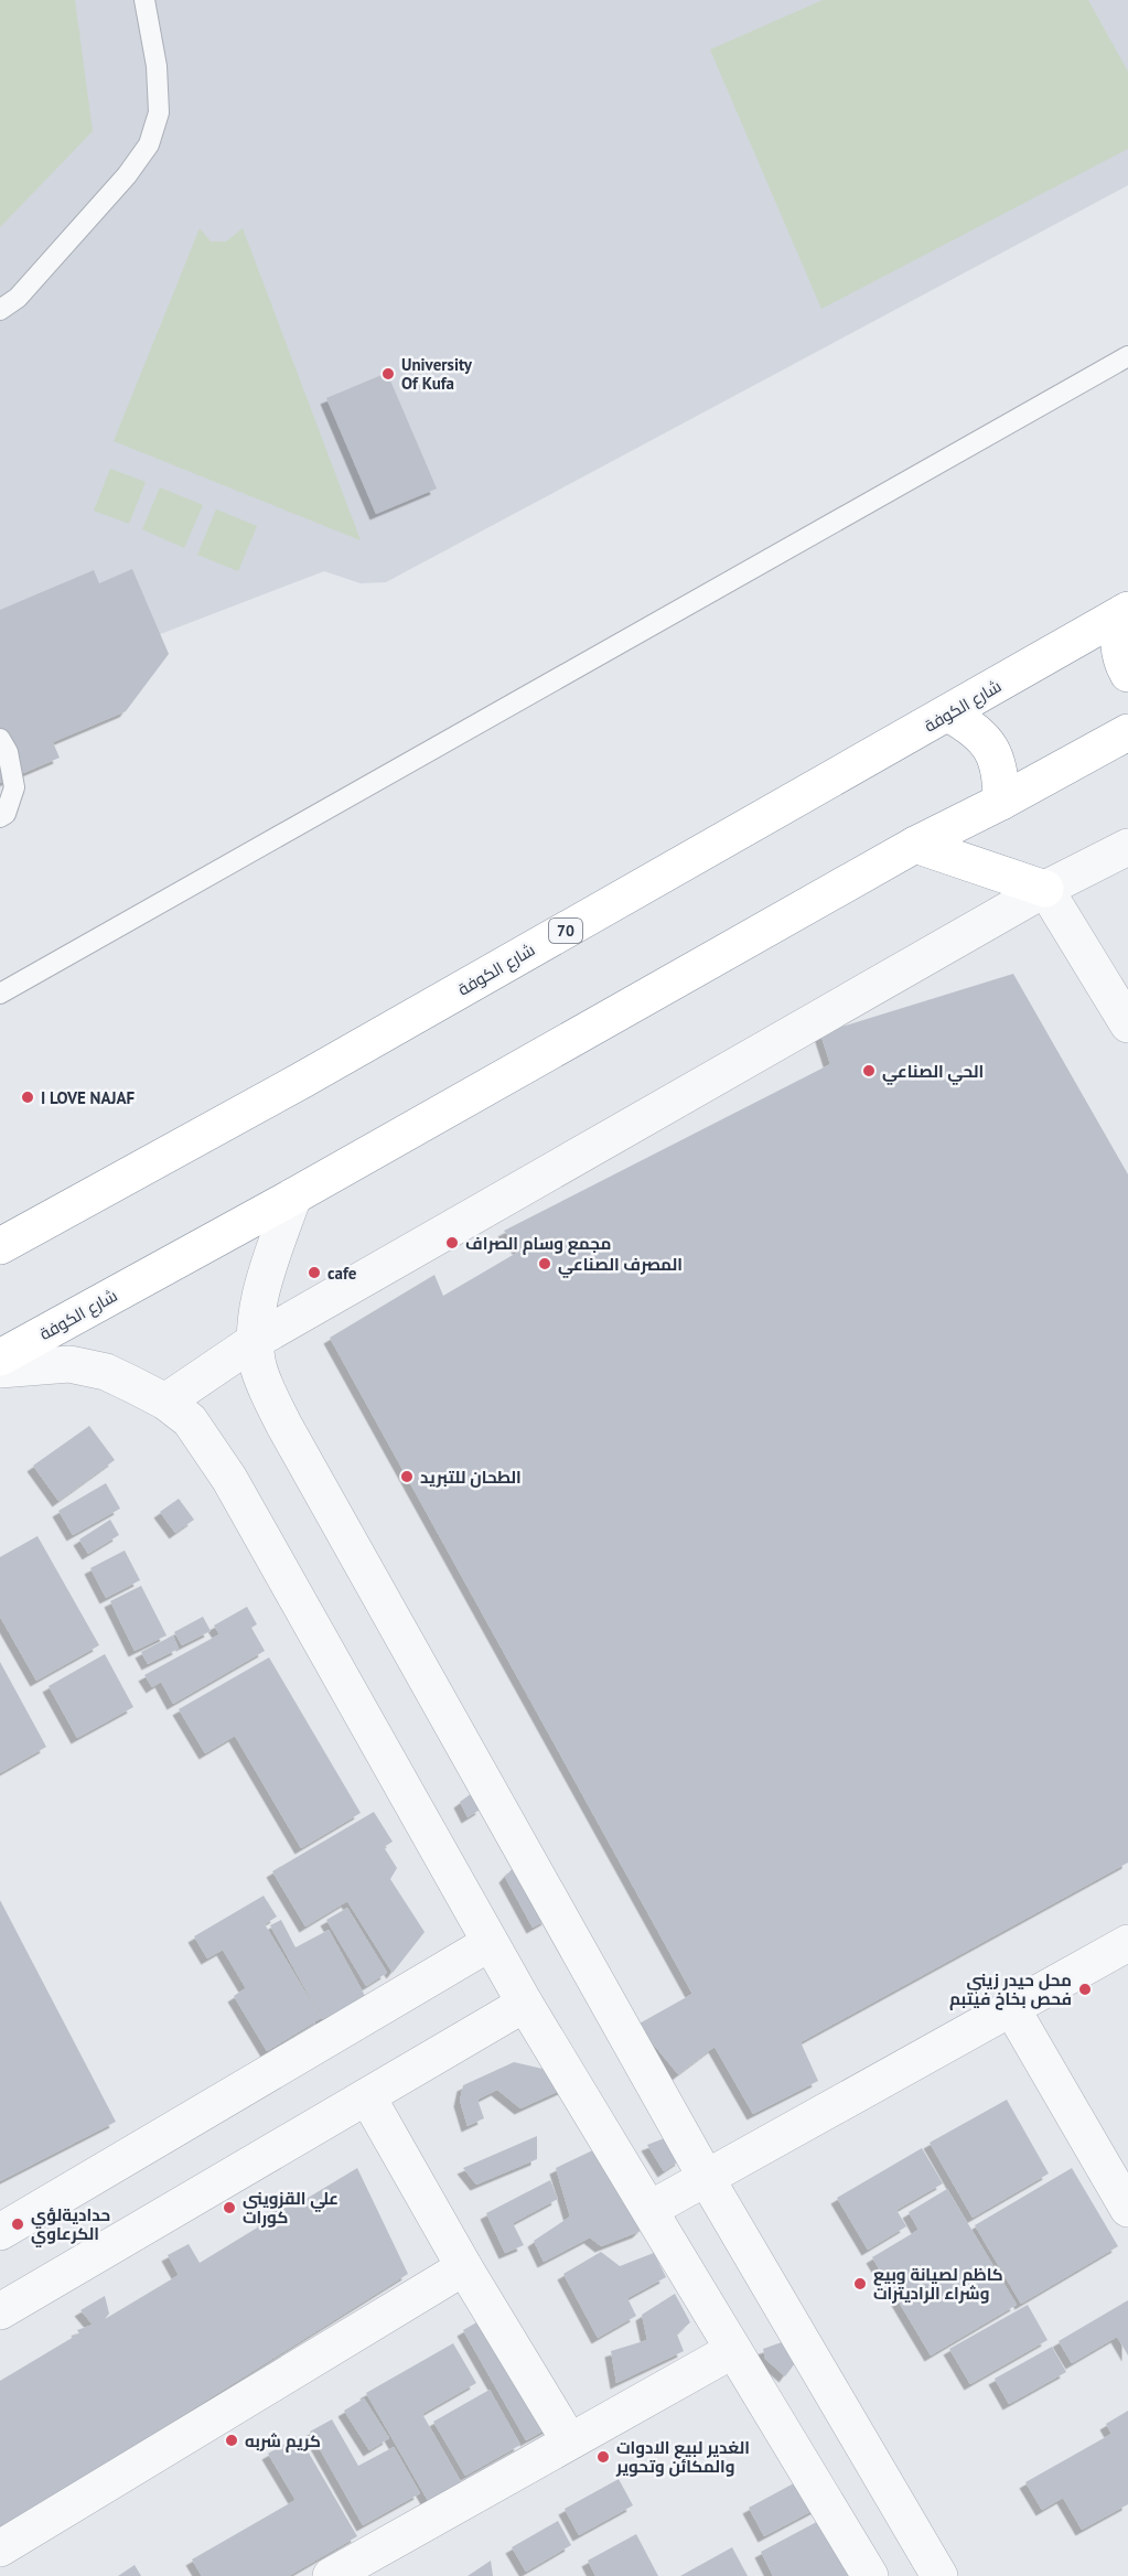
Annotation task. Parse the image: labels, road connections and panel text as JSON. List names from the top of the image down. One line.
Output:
{"streets":{"highway":["شارع الكوفة","70"]},"places":["University Of Kufa","الحي الصناعي","I LOVE NAJAF","مجمع وسام الصراف","المصرف الصناعي","cafe","الطحان للتبريد","محل حيدر زيني فحص بخاخ فيتبم","علي القزويني كورات","حداديةلؤي الكرعاوي","كاظم لصيانة وبيع وشراء الراديترات","كريم شربه","الغدير لبيع الادوات والمكائن وتحوير"]}
